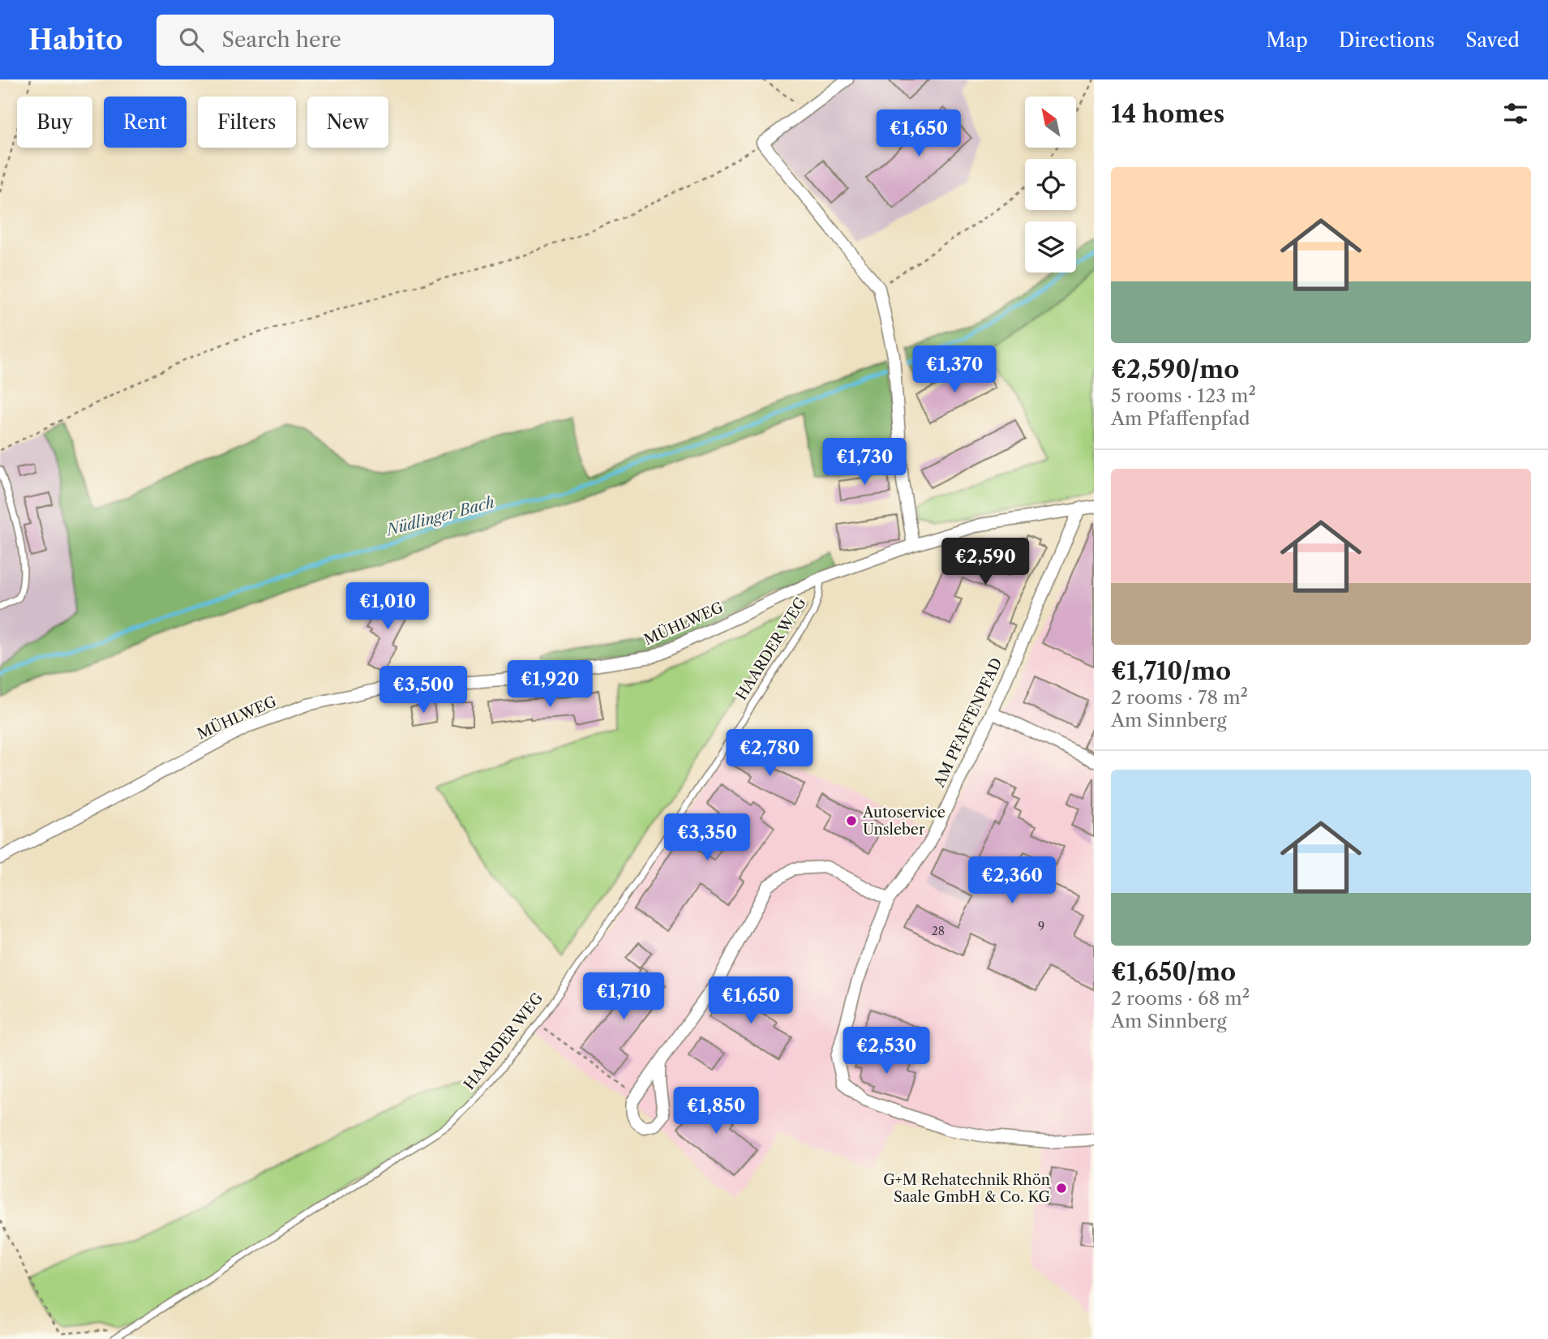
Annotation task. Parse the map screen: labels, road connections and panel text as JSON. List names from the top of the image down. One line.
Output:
{"streets":{"street":["MÜHLWEG","AM PFAFFENPFAD"],"lane":["HAARDER WEG"]},"crossings":[["MÜHLWEG","HAARDER WEG"],["MÜHLWEG","AM PFAFFENPFAD"]],"water":["Nüdlinger Bach"],"places":["Autoservice Unsleber","G+M Rehatechnik Rhön Saale GmbH & Co. KG"],"house_numbers":["9","28"],"north":"top left","page":{"header":"Habito","search":"Search here","nav":["Map","Directions","Saved"],"heading":"14 homes","chip":["Buy","Rent","Filters","New"],"price":["€1,650","€1,370","€1,730","€2,590","€1,010","€1,920","€3,500","€2,780","€3,350","€2,360","€1,710","€1,650","€2,530","€1,850"],"list":[{"name":"€2,590/mo","note":"5 rooms · 123 m² · Am Pfaffenpfad"},{"name":"€1,710/mo","note":"2 rooms · 78 m² · Am Sinnberg"},{"name":"€1,650/mo","note":"2 rooms · 68 m² · Am Sinnberg"}]}}
